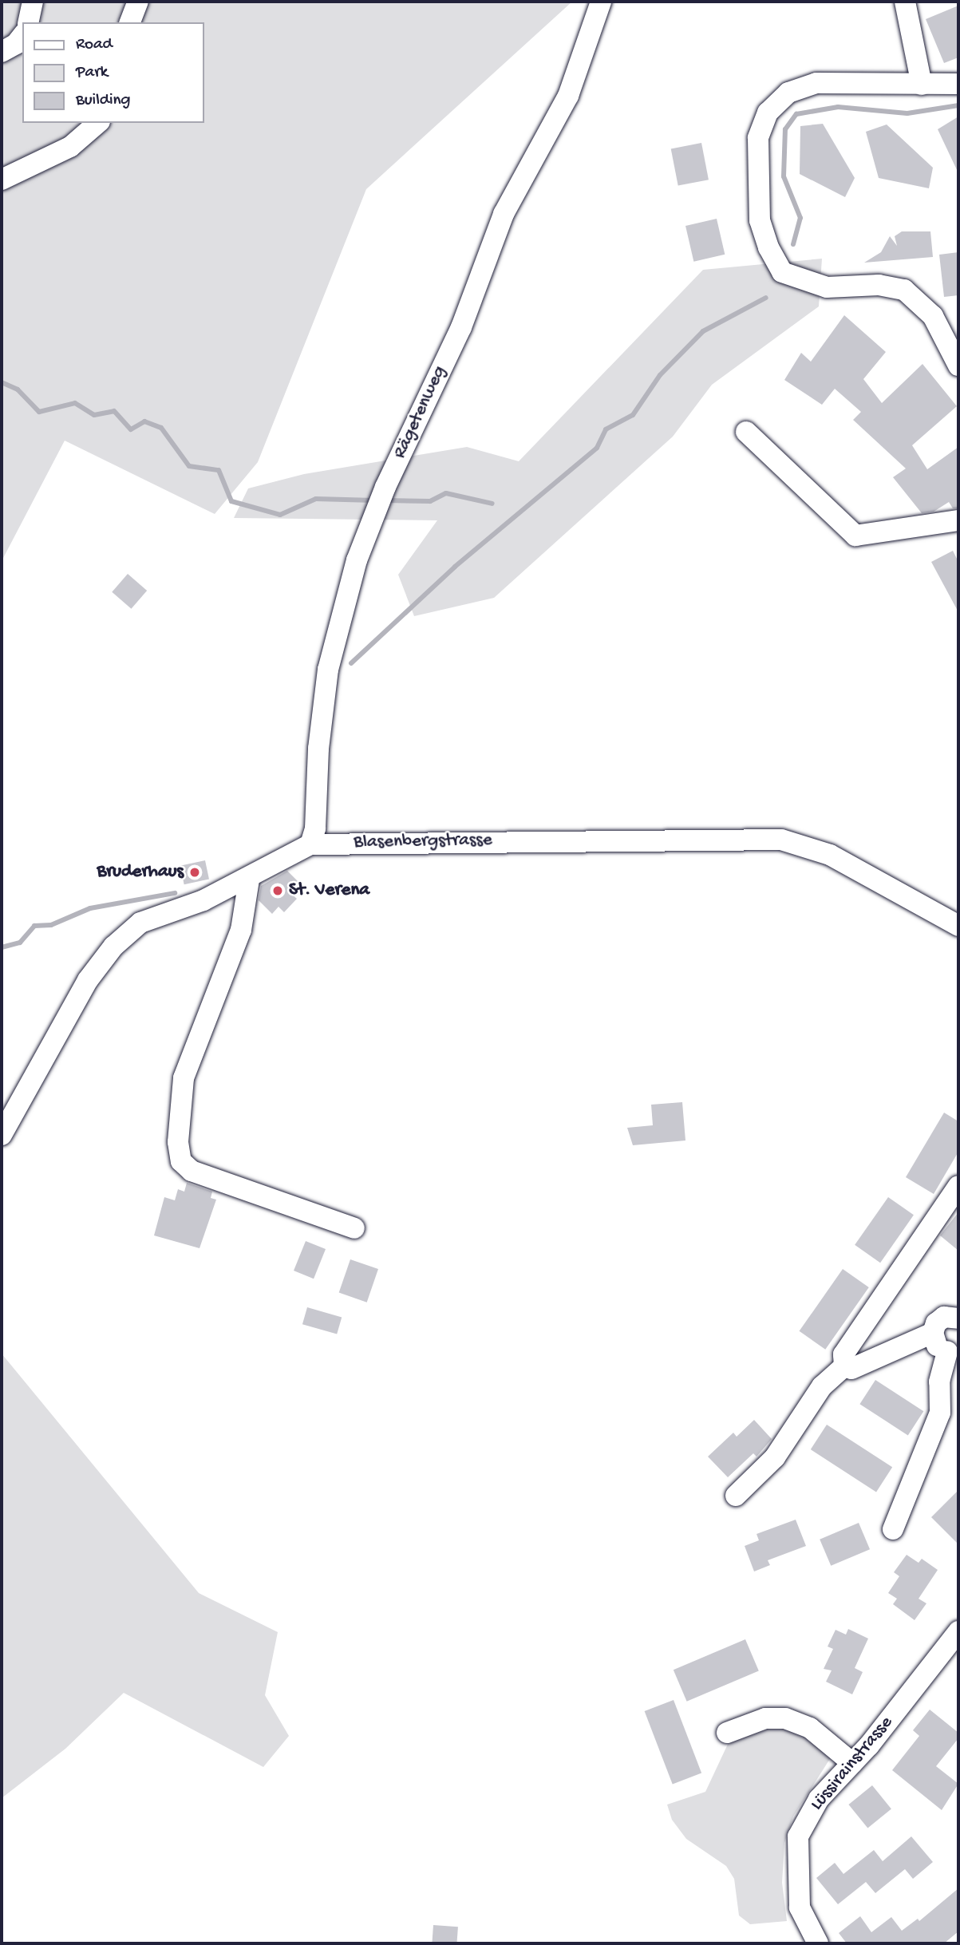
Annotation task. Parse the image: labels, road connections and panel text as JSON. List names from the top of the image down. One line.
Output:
{"streets":{"street":["Rägetenweg","Blasenbergstrasse","Lüssirainstrasse"]},"crossings":[["Rägetenweg","Blasenbergstrasse"]],"places":["Bruderhaus","St. Verena"],"legend":["Road","Park","Building"]}
